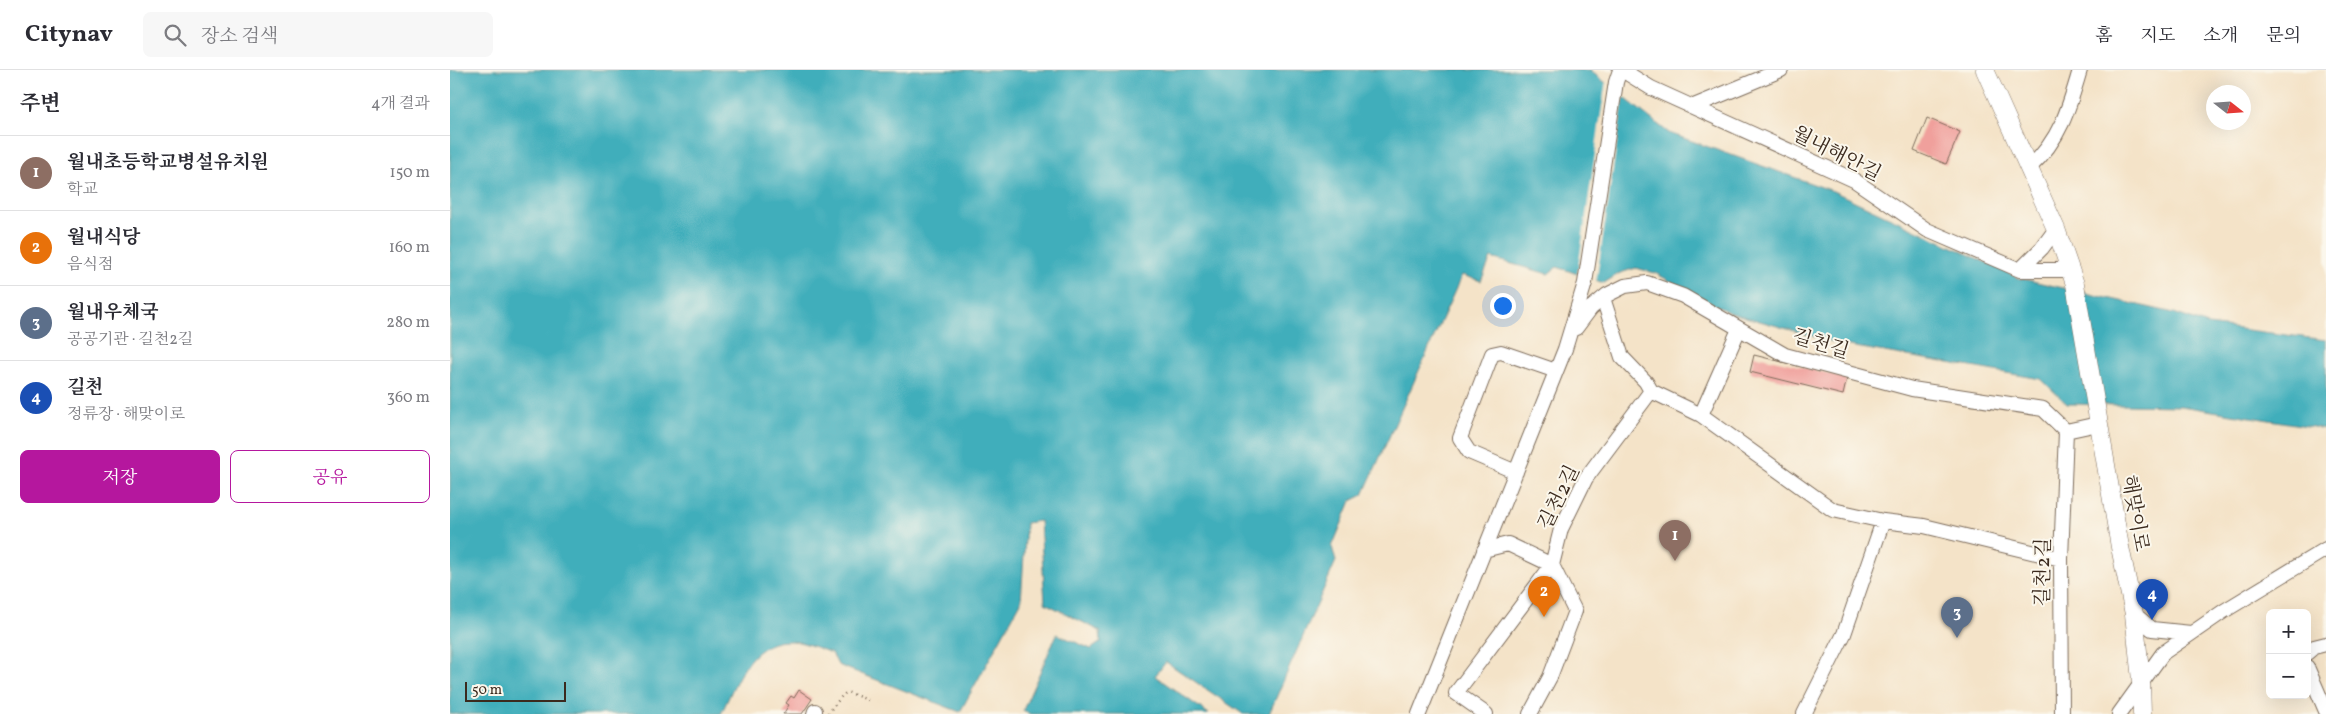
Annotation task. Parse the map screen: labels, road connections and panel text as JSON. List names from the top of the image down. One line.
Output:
{"streets":{"main road":["해맞이로"],"street":["월내해안길","길천길","길천2길"]},"crossings":[["길천길","길천2길"]],"scale_bar":"50 m","north":"right","page":{"header":"Citynav","search":"장소 검색","nav":["홈","지도","소개","문의"],"heading":["주변","4개 결과"],"list":[{"mark":"1","name":"월내초등학교병설유치원","note":"학교","value":"150 m"},{"mark":"2","name":"월내식당","note":"음식점","value":"160 m"},{"mark":"3","name":"월내우체국","note":"공공기관 · 길천2길","value":"280 m"},{"mark":"4","name":"길천","note":"정류장 · 해맞이로","value":"360 m"}],"buttons":["저장","공유"],"pins":["1","2","4","3"],"map_buttons":["+","−"],"scale":"50 m"}}
